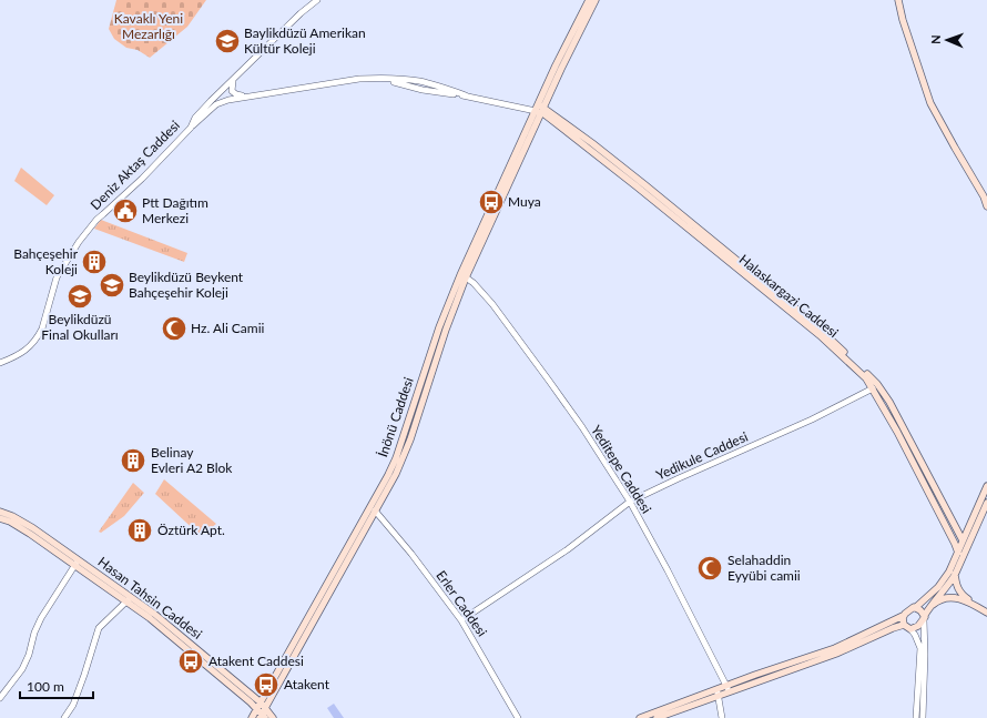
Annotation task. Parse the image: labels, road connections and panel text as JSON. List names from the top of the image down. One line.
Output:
{"streets":{"main road":["Halaskargazi Caddesi","Hasan Tahsin Caddesi"],"street":["Deniz Aktaş Caddesi","Yedikule Caddesi","Yeditepe Caddesi","Erler Caddesi"]},"crossings":[["Halaskargazi Caddesi","Yedikule Caddesi"],["Yedikule Caddesi","Yeditepe Caddesi"],["Yedikule Caddesi","Erler Caddesi"]],"parks":["Kavaklı Yeni Mezarlığı"],"places":{"school or university":["Baylikdüzü Amerikan Kültür Koleji","Beylikdüzü Beykent Bahçeşehir Koleji","Beylikdüzü Final Okulları"],"bus stop":["Muya","Atakent Caddesi","Atakent"],"public building":["Ptt Dağıtım Merkezi"],"building":["Bahçeşehir Koleji","Belinay Evleri A2 Blok","Öztürk Apt."],"mosque":["Hz. Ali Camii","Selahaddin Eyyübi camii"]},"scale_bar":"100 m","north":"left"}
